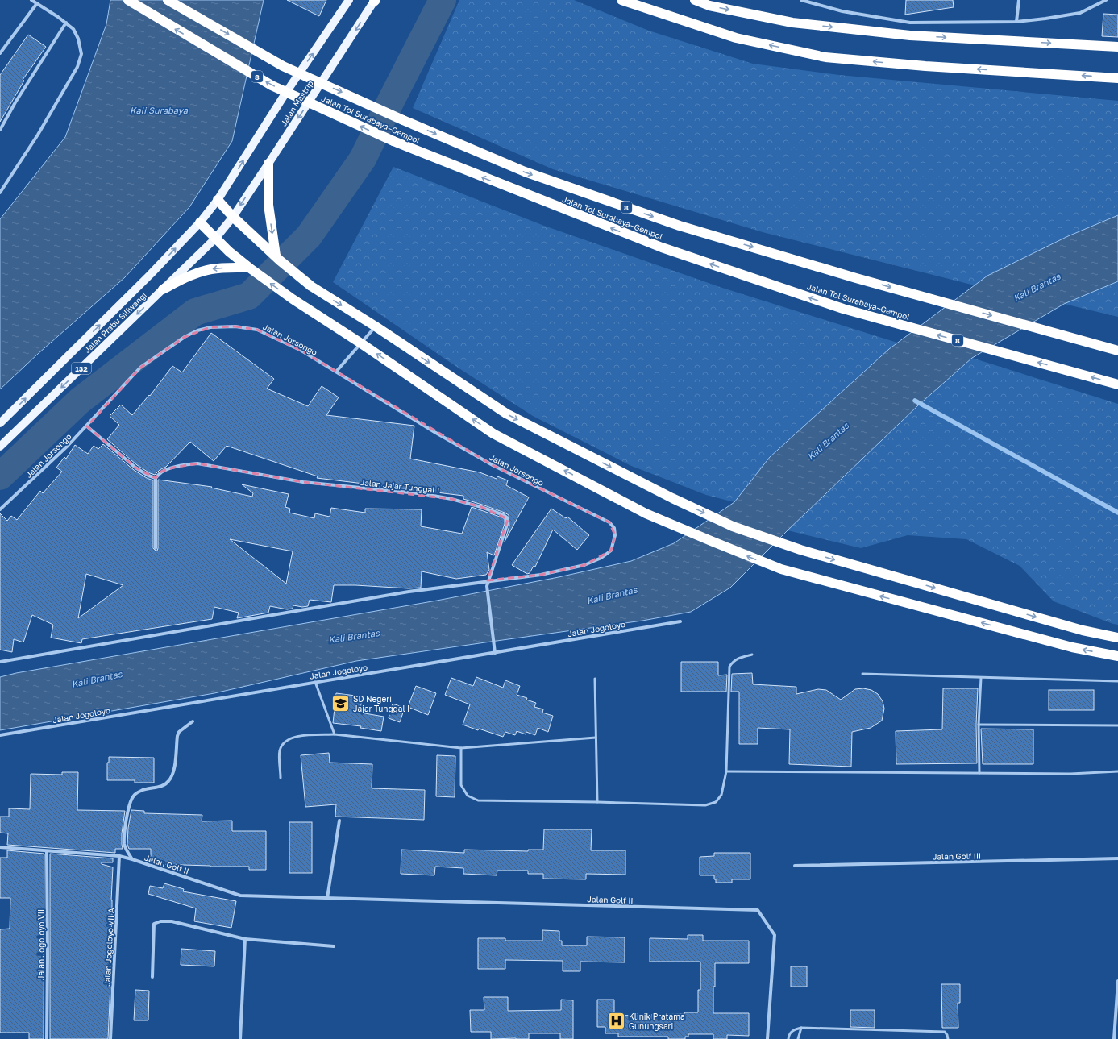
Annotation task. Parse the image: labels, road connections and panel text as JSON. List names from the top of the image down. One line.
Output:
{"streets":{"highway":["8","Jalan Tol Surabaya–Gempol"],"main road":["Jalan Mastrip","Jalan Prabu Siliwangi","132"],"street":["Jalan Jorsongo","Jalan Jajar Tunggal I","Jalan Jogoloyo","Jalan Golf III","Jalan Golf II","Jalan Jogoloyo VII","Jalan Jogoloyo VII A"]},"crossings":[["Jalan Mastrip","Jalan Prabu Siliwangi"],["Jalan Jorsongo","Jalan Jajar Tunggal I"],["Jalan Jajar Tunggal I","Jalan Jogoloyo"],["Jalan Golf II","Jalan Jogoloyo VII"],["Jalan Golf II","Jalan Jogoloyo VII A"]],"water":["Kali Surabaya","Kali Brantas"],"places":{"school or university":["SD Negeri Jajar Tunggal I"],"hospital":["Klinik Pratama Gunungsari"]}}
